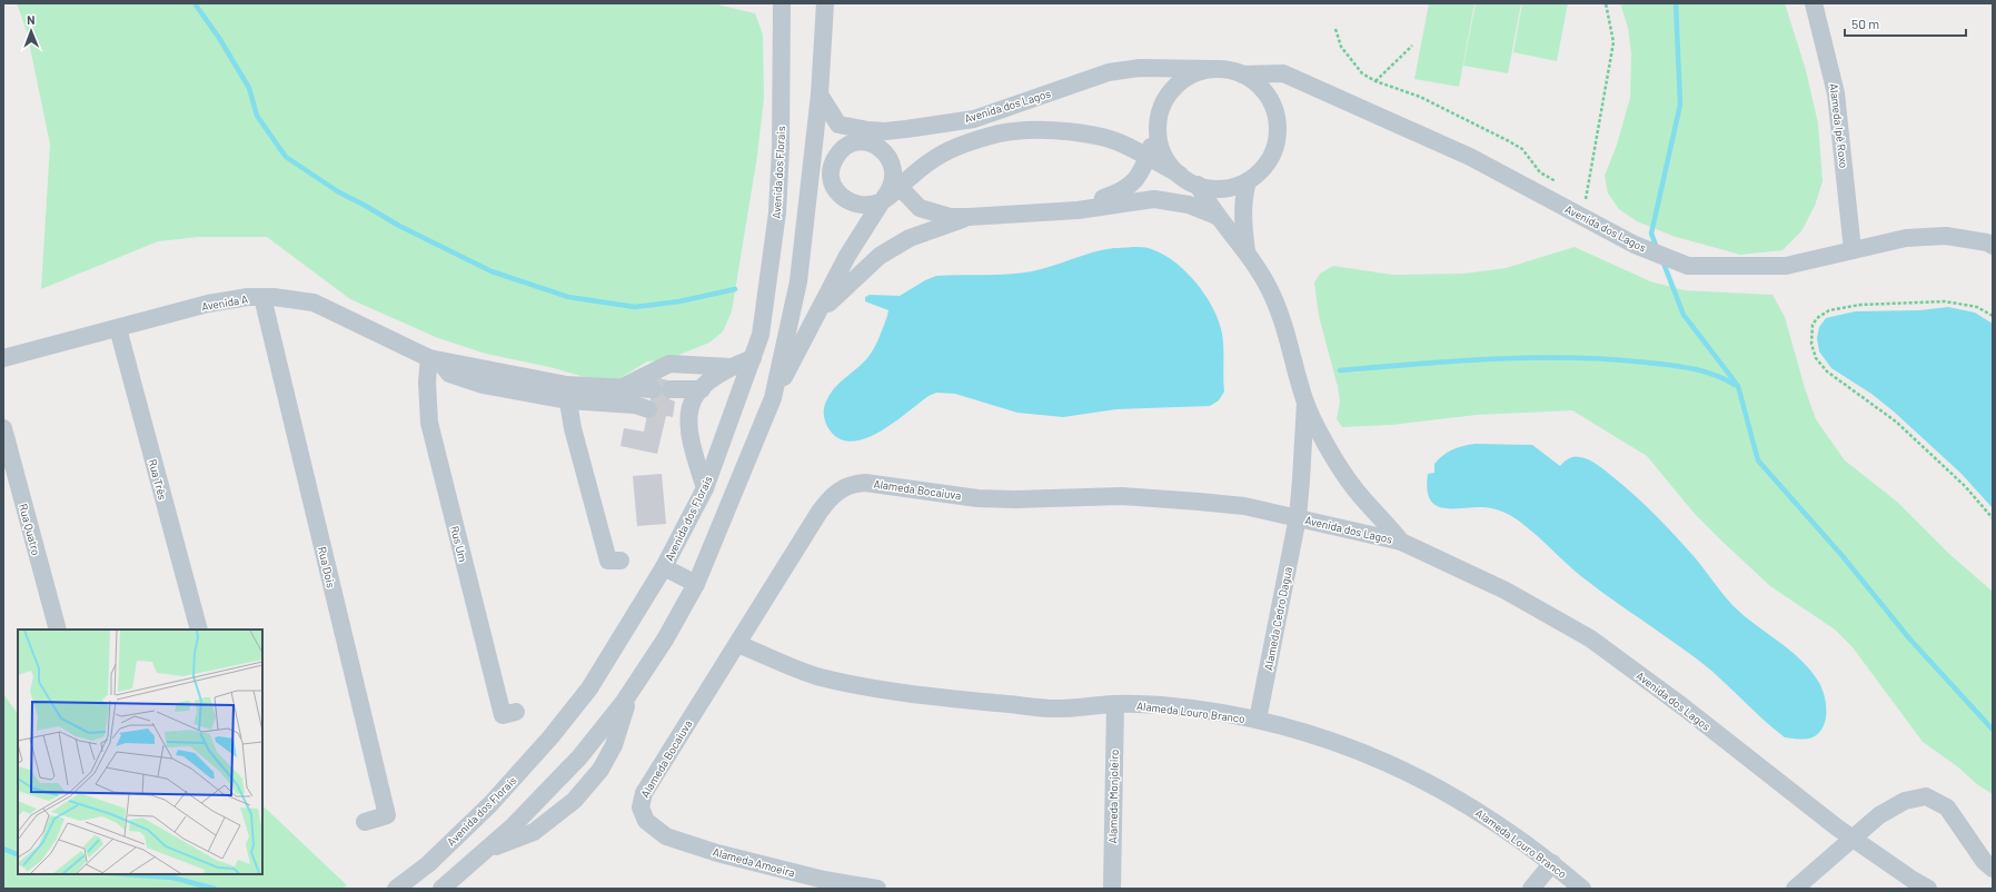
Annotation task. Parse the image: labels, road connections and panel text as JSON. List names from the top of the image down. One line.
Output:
{"streets":{"street":["Avenida dos Lagos","Alameda Ipê Roxo","Avenida dos Florais","Avenida A","Rua Três","Alameda Bocaiuva","Rua Quatro","Rus Um","Rua Dois","Alameda Cedro Dagua","Alameda Louro Branco","Alameda Monjoleiro","Alameda Amoeira"]},"crossings":[["Avenida dos Lagos","Alameda Ipê Roxo"],["Avenida dos Lagos","Alameda Bocaiuva"],["Avenida dos Lagos","Alameda Cedro Dagua"],["Avenida A","Rua Três"],["Avenida A","Rus Um"],["Avenida A","Rua Dois"],["Alameda Bocaiuva","Alameda Cedro Dagua"],["Alameda Bocaiuva","Alameda Louro Branco"],["Alameda Bocaiuva","Alameda Amoeira"],["Alameda Cedro Dagua","Alameda Louro Branco"],["Alameda Louro Branco","Alameda Monjoleiro"]],"scale_bar":"50 m","north":"top"}
